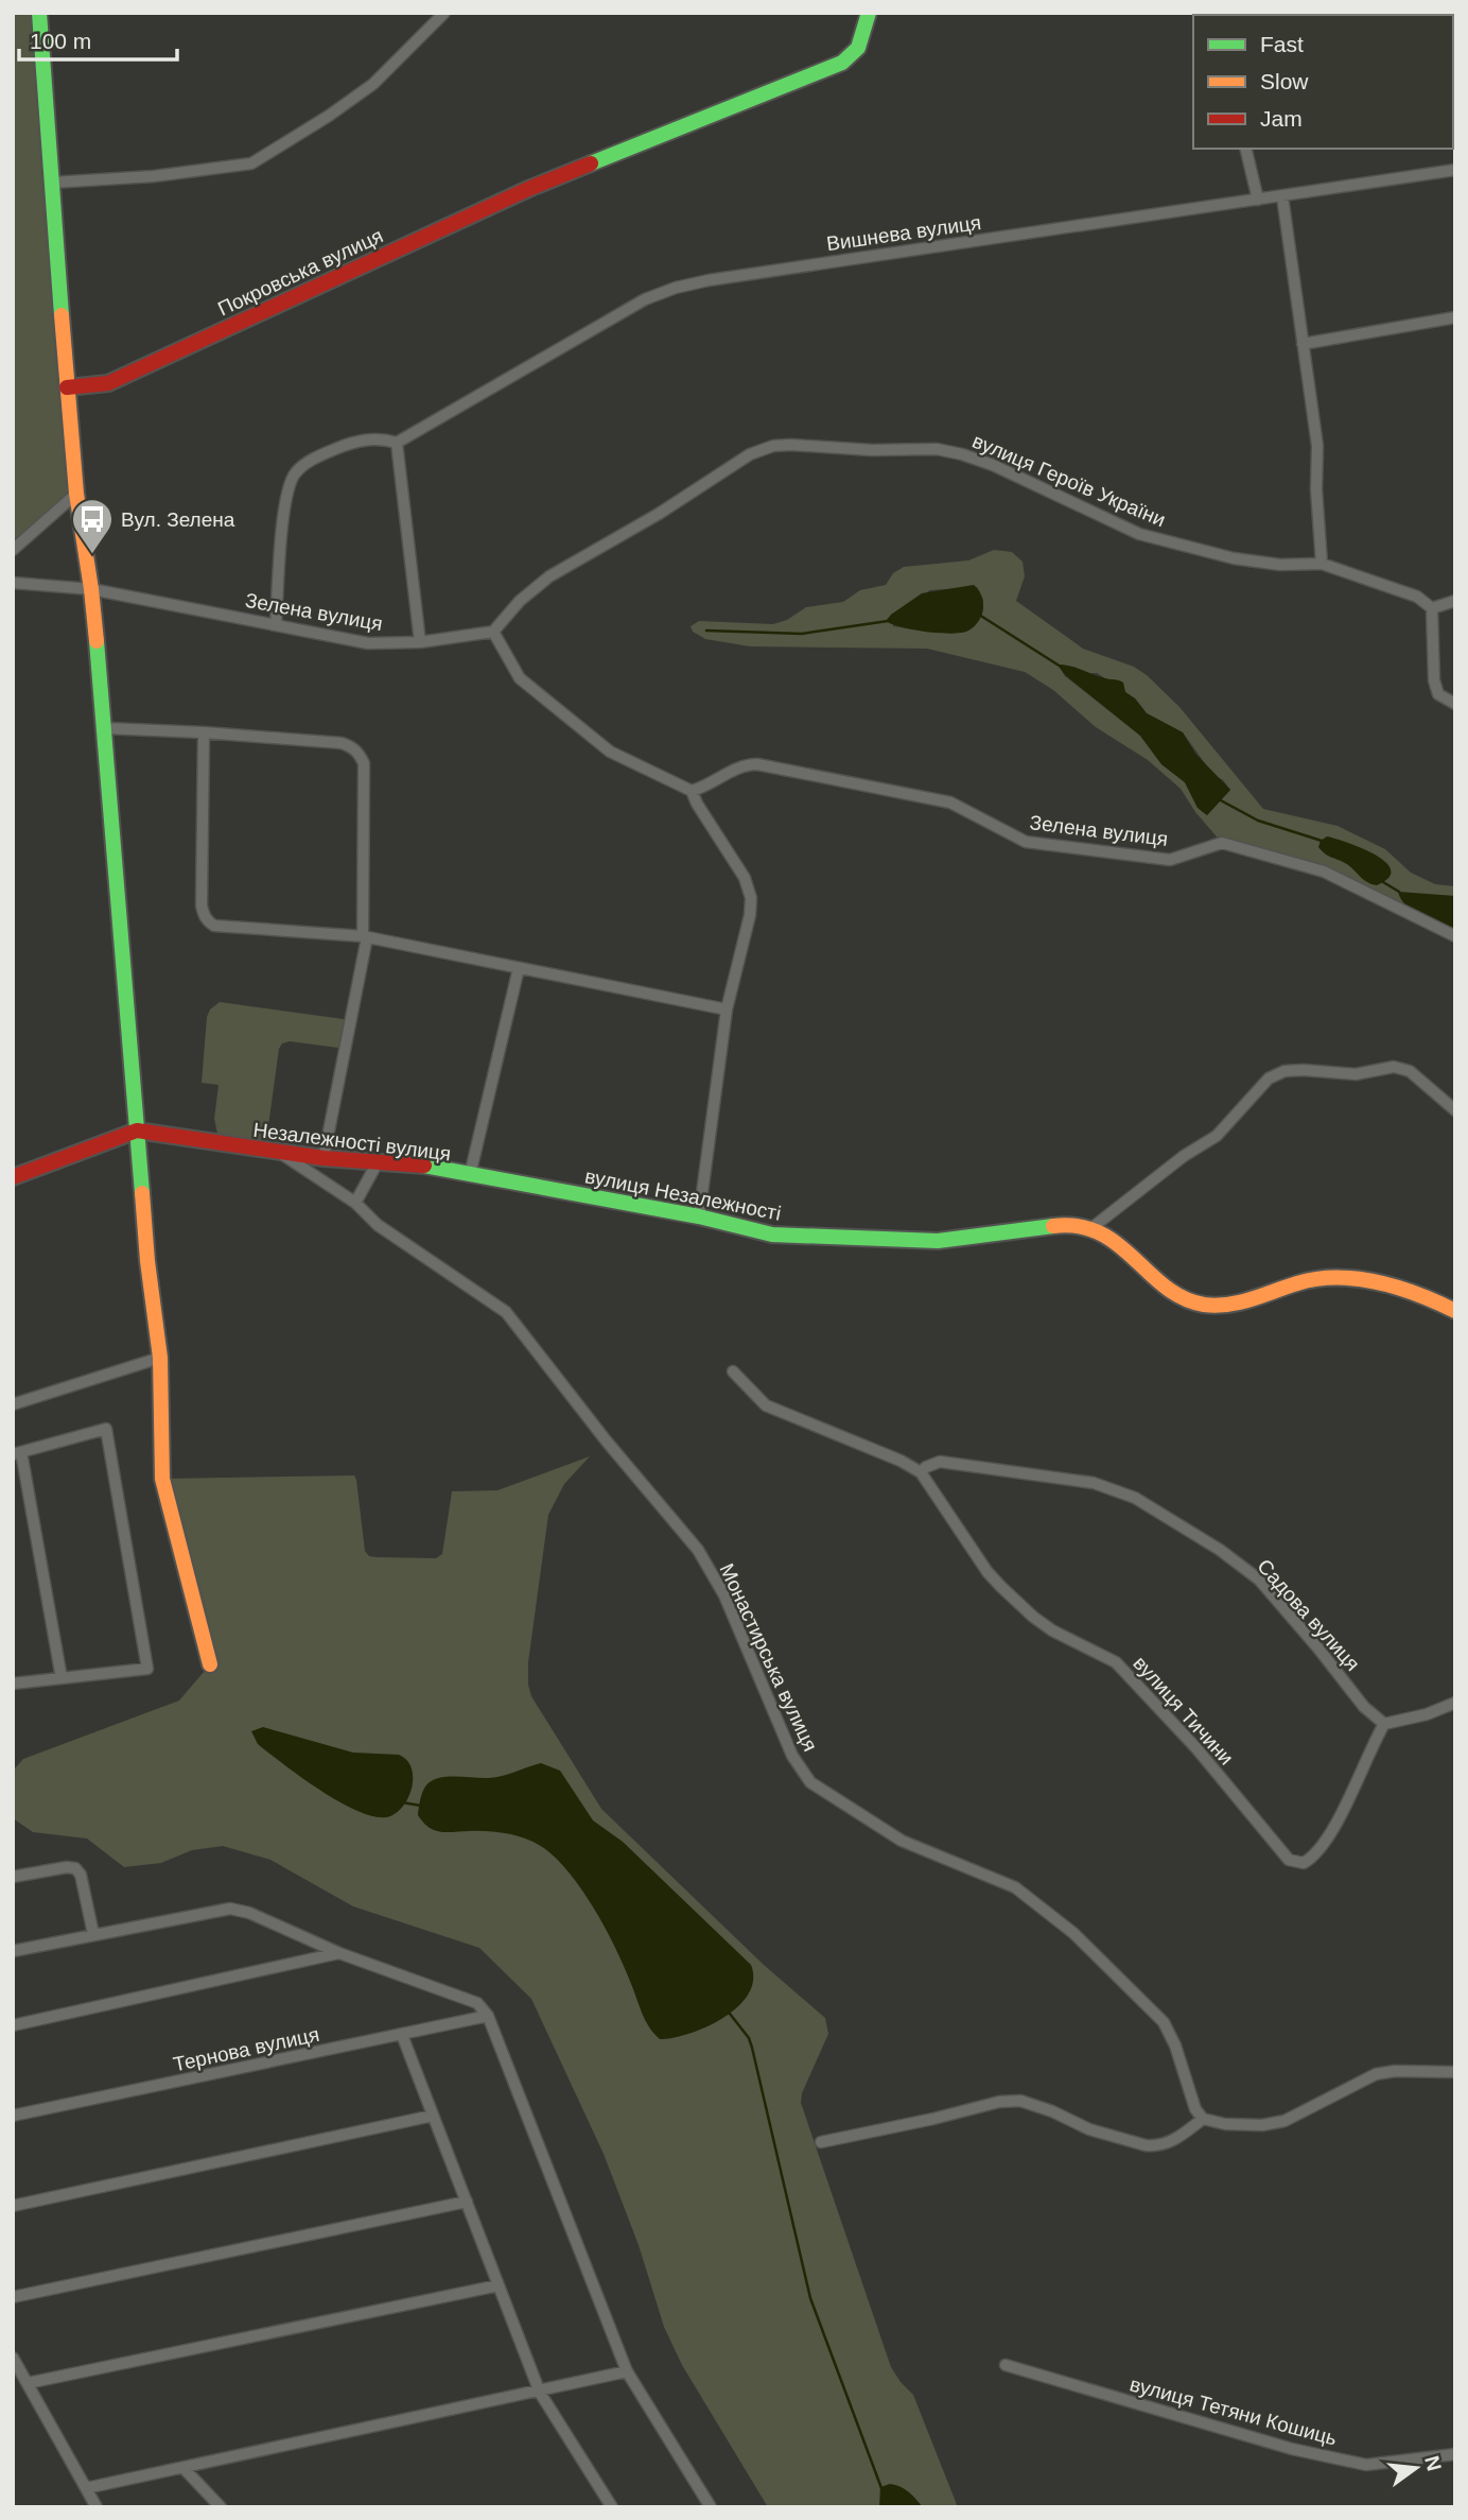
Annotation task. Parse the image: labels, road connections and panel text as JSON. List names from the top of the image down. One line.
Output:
{"streets":{"street":["Вишнева вулиця","Покровська вулиця","вулиця Героїв України","Зелена вулиця","Незалежності вулиця","Садова вулиця","Монастирська вулиця","вулиця Тичини","Тернова вулиця","вулиця Тетяни Кошиць"]},"crossings":[["вулиця Героїв України","Зелена вулиця"],["Незалежності вулиця","Монастирська вулиця"],["Садова вулиця","вулиця Тичини"]],"places":{"bus stop":["Вул. Зелена"]},"legend":["Fast","Slow","Jam"],"scale_bar":"100 m","north":"right"}
